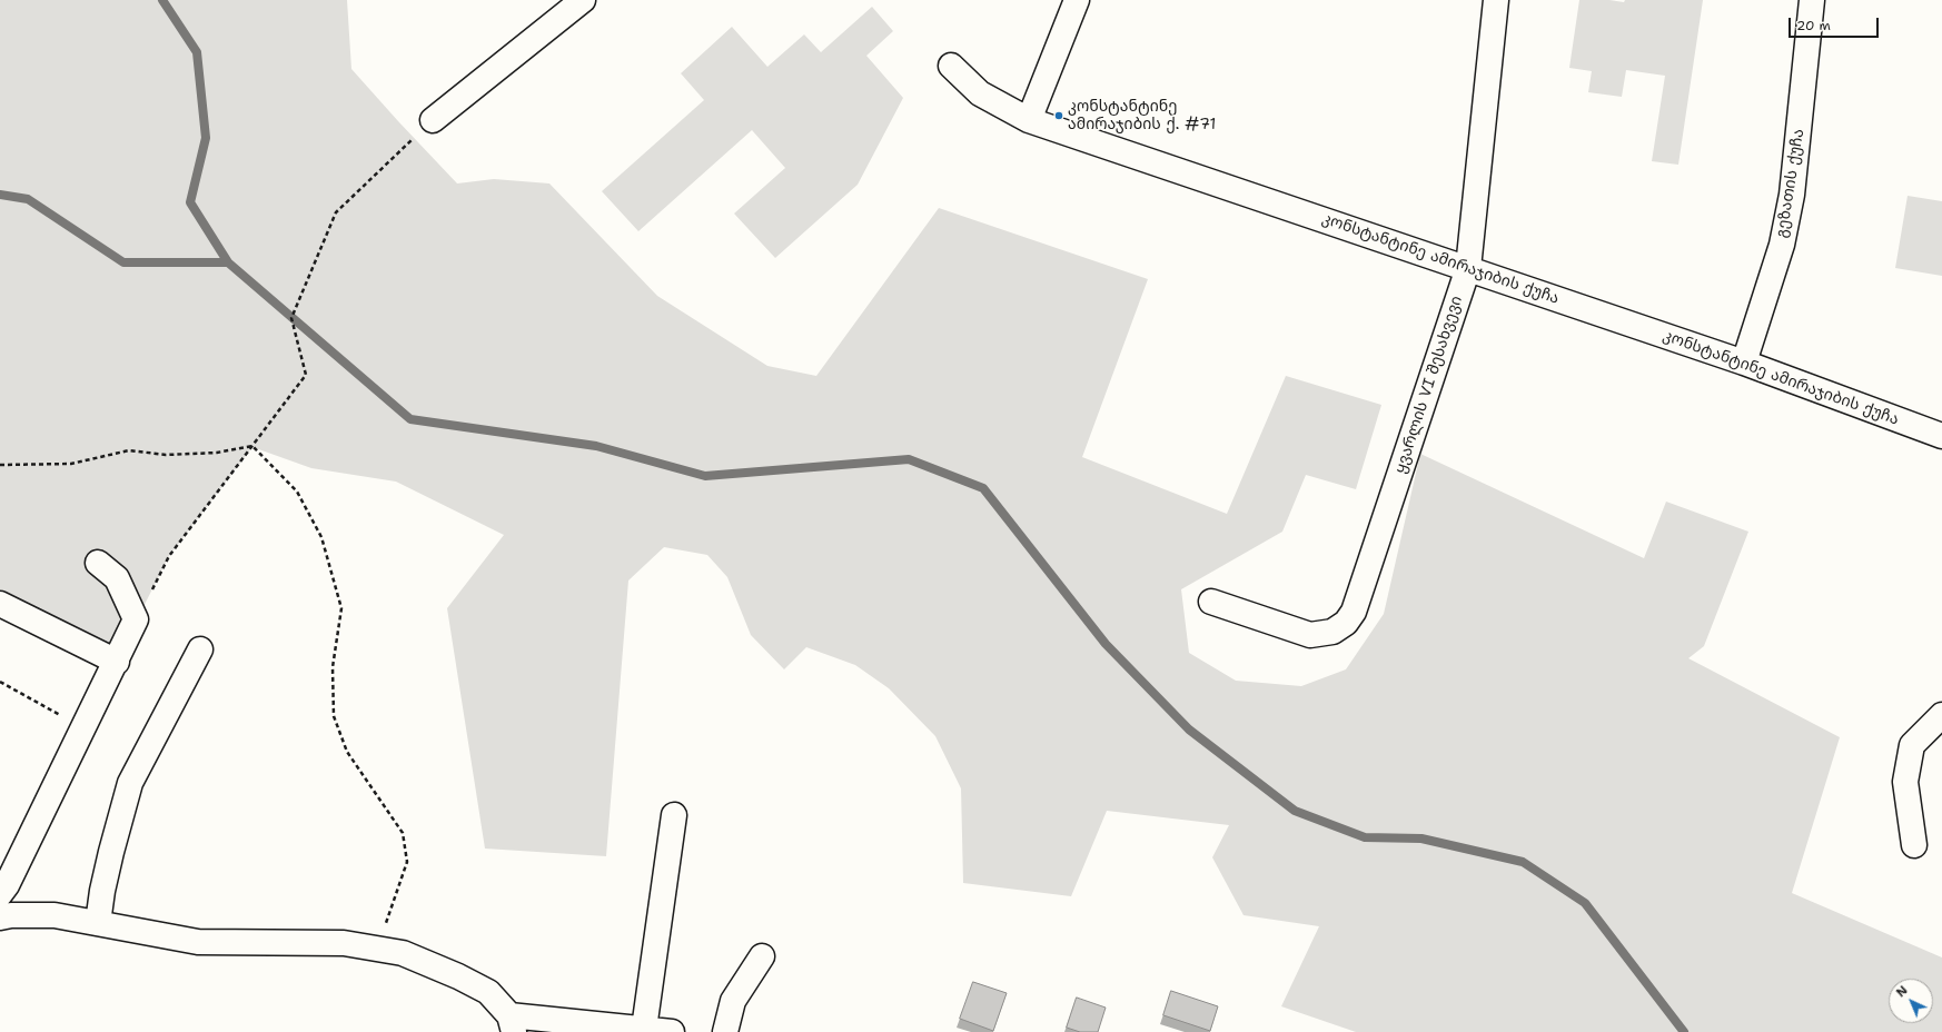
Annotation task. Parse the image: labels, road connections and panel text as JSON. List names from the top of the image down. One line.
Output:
{"streets":{"street":["გეზათის ქუჩა","კონსტანტინე ამირაჯიბის ქუჩა","ყვარლის VI შესახვევი"]},"crossings":[["გეზათის ქუჩა","კონსტანტინე ამირაჯიბის ქუჩა"],["კონსტანტინე ამირაჯიბის ქუჩა","ყვარლის VI შესახვევი"]],"places":["კონსტანტინე ამირაჯიბის ქ. #71"],"scale_bar":"20 m","north":"top left"}
